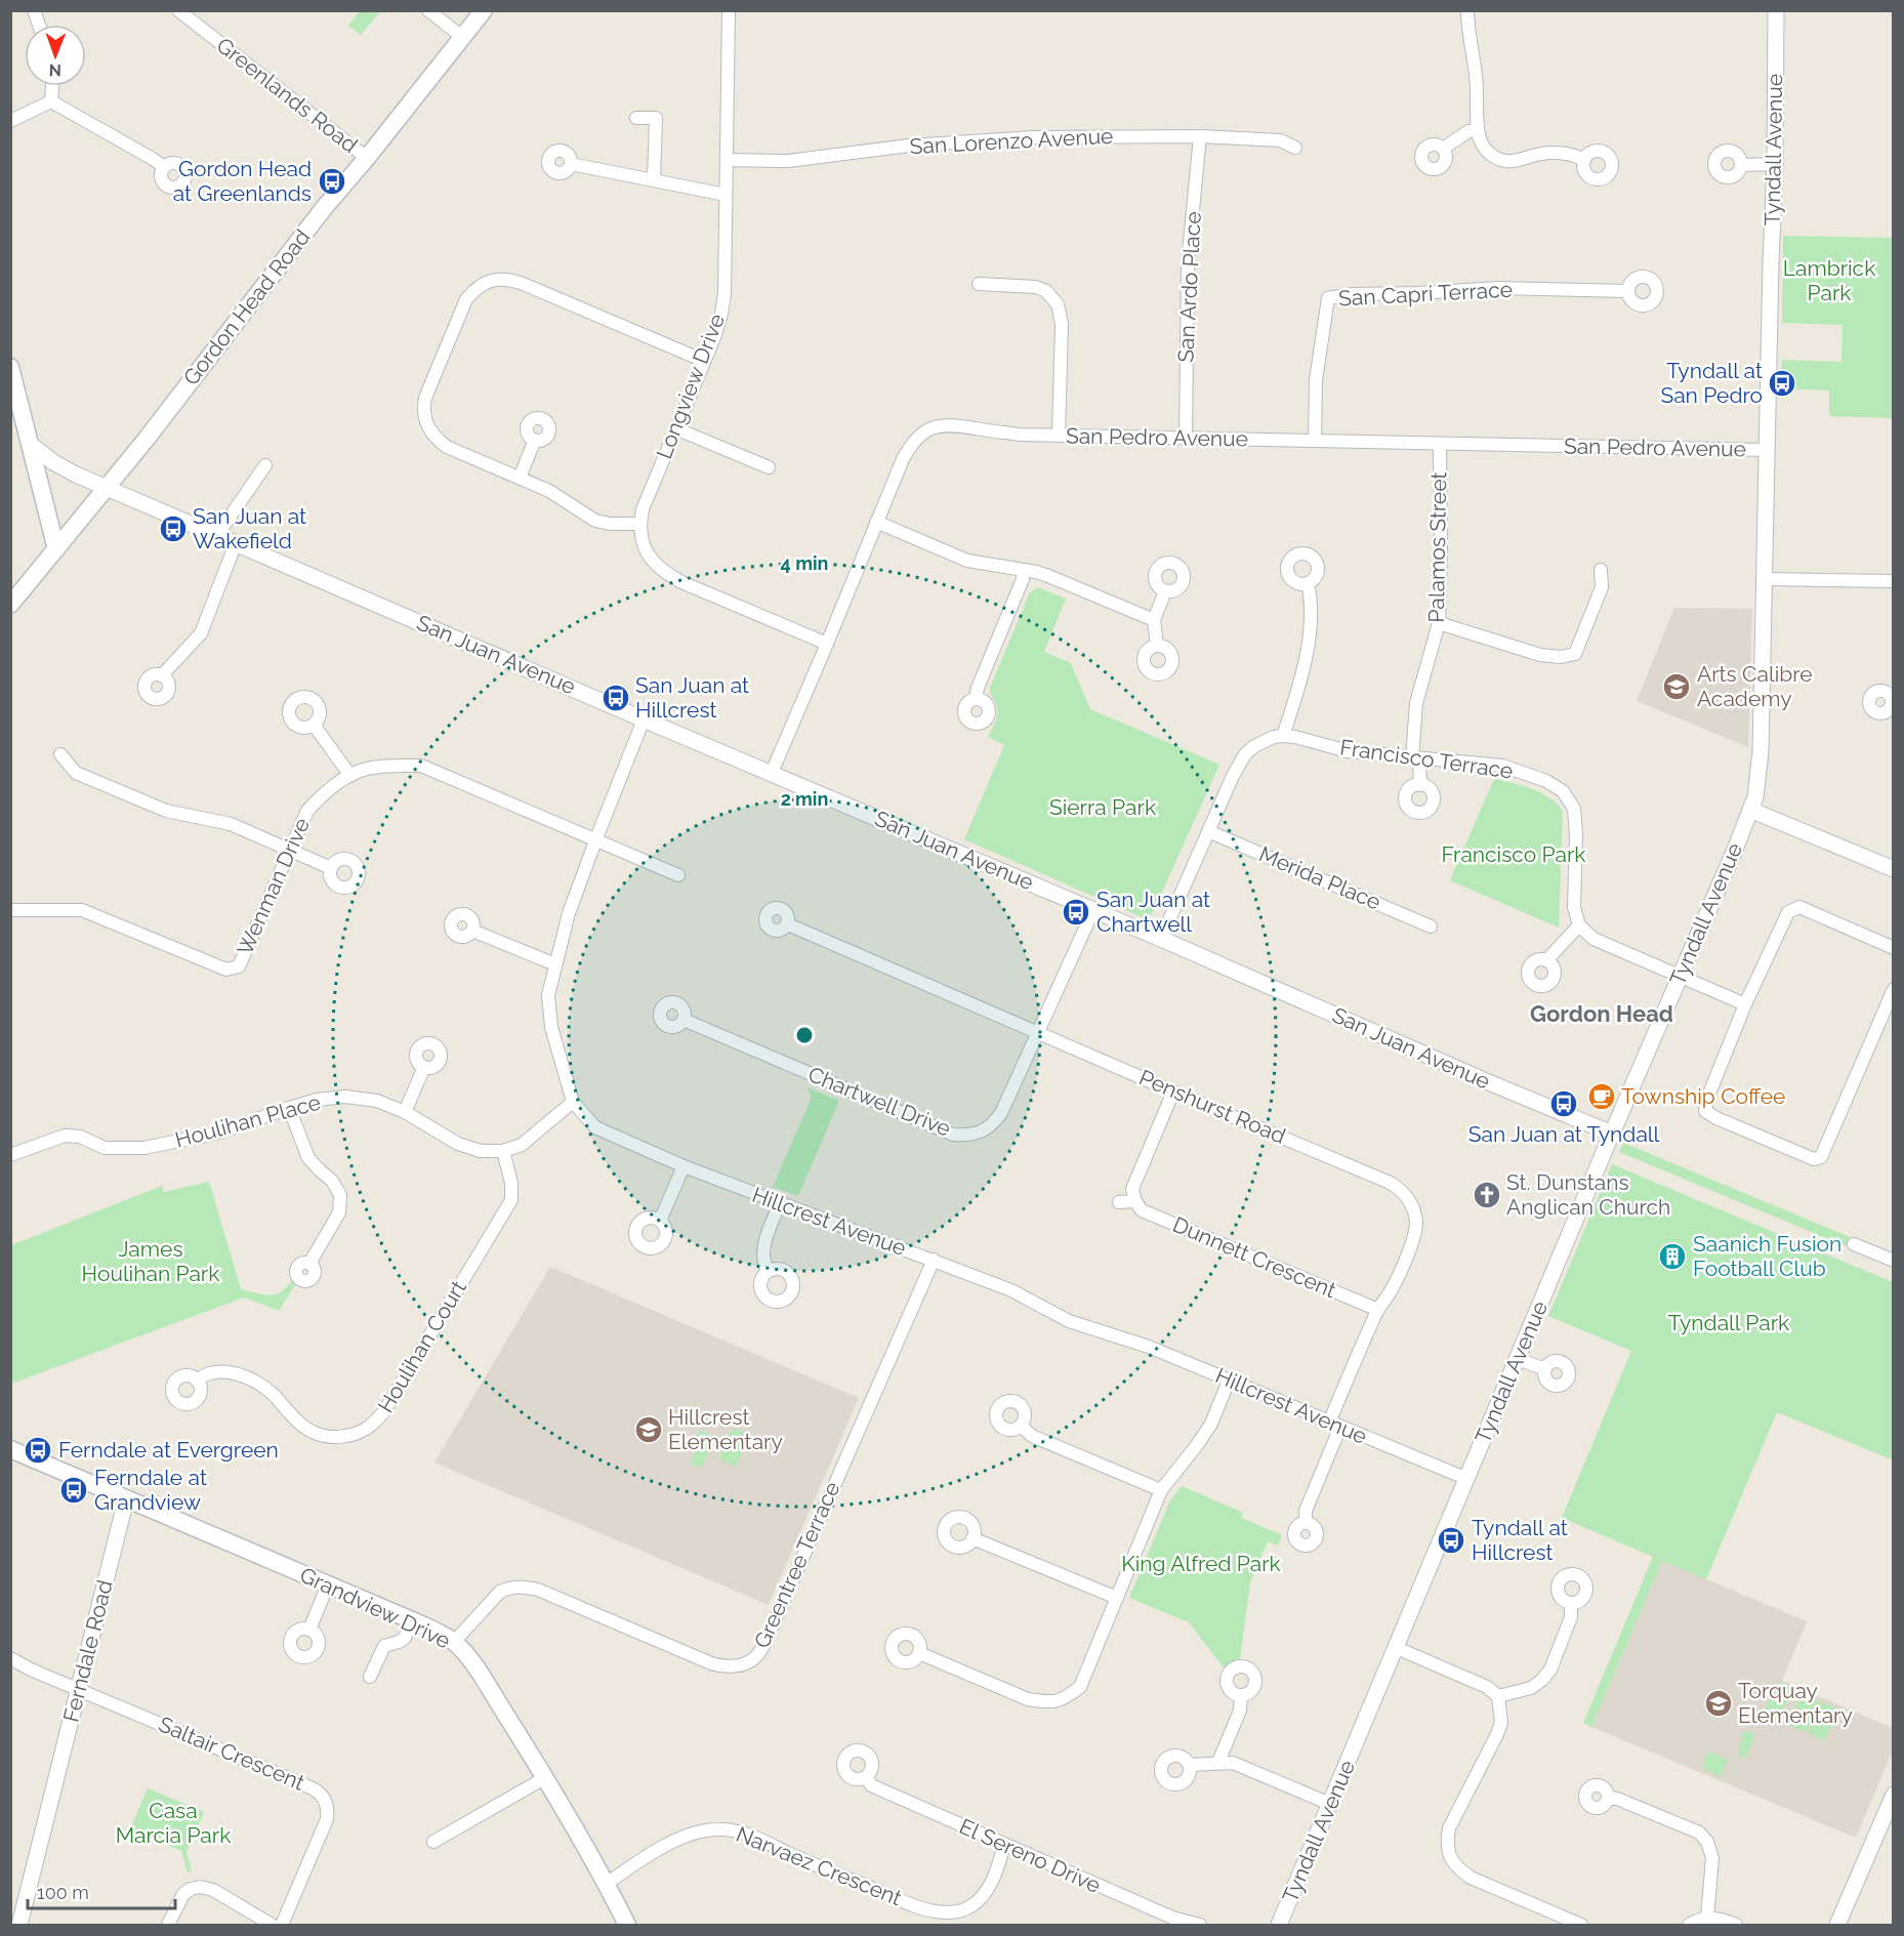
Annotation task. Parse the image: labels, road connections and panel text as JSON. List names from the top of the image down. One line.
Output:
{"streets":{"main road":["Gordon Head Road","Grandview Drive"],"street":["Greenlands Road","San Lorenzo Avenue","Tyndall Avenue","San Ardo Place","San Capri Terrace","Longview Drive","San Pedro Avenue","Palamos Street","San Juan Avenue","Francisco Terrace","Merida Place","Wenman Drive","Chartwell Drive","Penshurst Road","Houlihan Place","Hillcrest Avenue","Dunnett Crescent","Houlihan Court","Greentree Terrace","Ferndale Road","Saltair Crescent","El Sereno Drive","Narvaez Crescent"]},"crossings":[["Greenlands Road","Gordon Head Road"],["San Lorenzo Avenue","San Ardo Place"],["San Lorenzo Avenue","Longview Drive"],["Tyndall Avenue","San Pedro Avenue"],["Tyndall Avenue","San Juan Avenue"],["Tyndall Avenue","Hillcrest Avenue"],["San Ardo Place","San Pedro Avenue"],["San Capri Terrace","San Pedro Avenue"],["Gordon Head Road","San Juan Avenue"],["San Pedro Avenue","Palamos Street"],["San Pedro Avenue","San Juan Avenue"],["Palamos Street","Francisco Terrace"],["San Juan Avenue","Chartwell Drive"],["San Juan Avenue","Hillcrest Avenue"],["Wenman Drive","Hillcrest Avenue"],["Chartwell Drive","Penshurst Road"],["Penshurst Road","Hillcrest Avenue"],["Penshurst Road","Dunnett Crescent"],["Houlihan Place","Houlihan Court"],["Hillcrest Avenue","Greentree Terrace"],["Greentree Terrace","Grandview Drive"],["Grandview Drive","Ferndale Road"],["Grandview Drive","Narvaez Crescent"],["Ferndale Road","Saltair Crescent"],["El Sereno Drive","Narvaez Crescent"]],"districts":["Gordon Head"],"parks":["Lambrick Park","Sierra Park","Francisco Park","James Houlihan Park","Tyndall Park","King Alfred Park","Casa Marcia Park"],"places":{"bus stop":["Gordon Head at Greenlands","Tyndall at San Pedro","San Juan at Wakefield","San Juan at Hillcrest","San Juan at Chartwell","San Juan at Tyndall","Ferndale at Evergreen","Ferndale at Grandview","Tyndall at Hillcrest"],"school or university":["Arts Calibre Academy","Hillcrest Elementary","Torquay Elementary"],"cafe":["Township Coffee"],"church":["St. Dunstans Anglican Church"],"building":["Saanich Fusion Football Club"]},"scale_bar":"100 m","north":"bottom","rings":["4 min","2 min"]}
